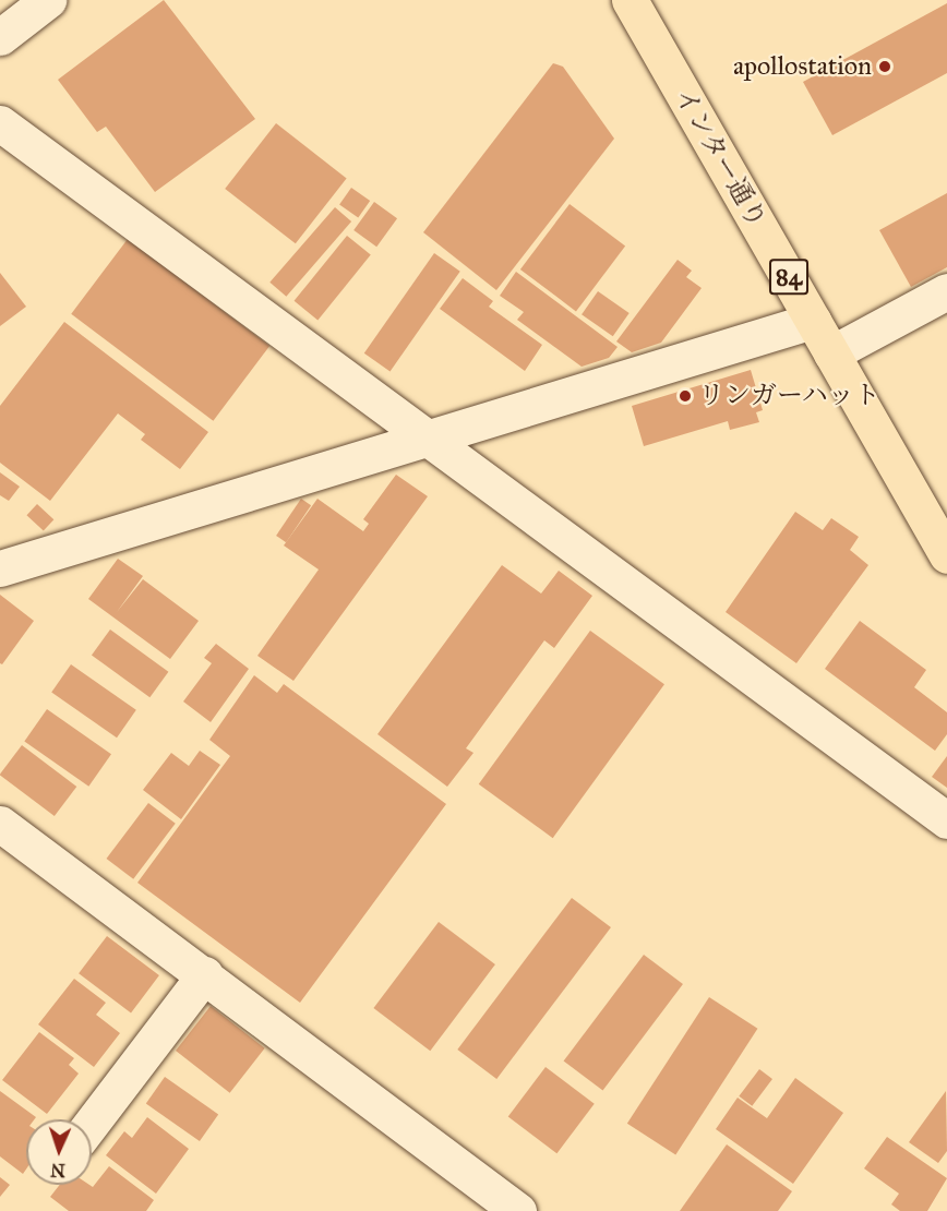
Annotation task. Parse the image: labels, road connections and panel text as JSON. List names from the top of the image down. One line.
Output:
{"streets":{"main road":["インター通り","84"]},"places":["apollostation","リンガーハット"],"north":"bottom"}
